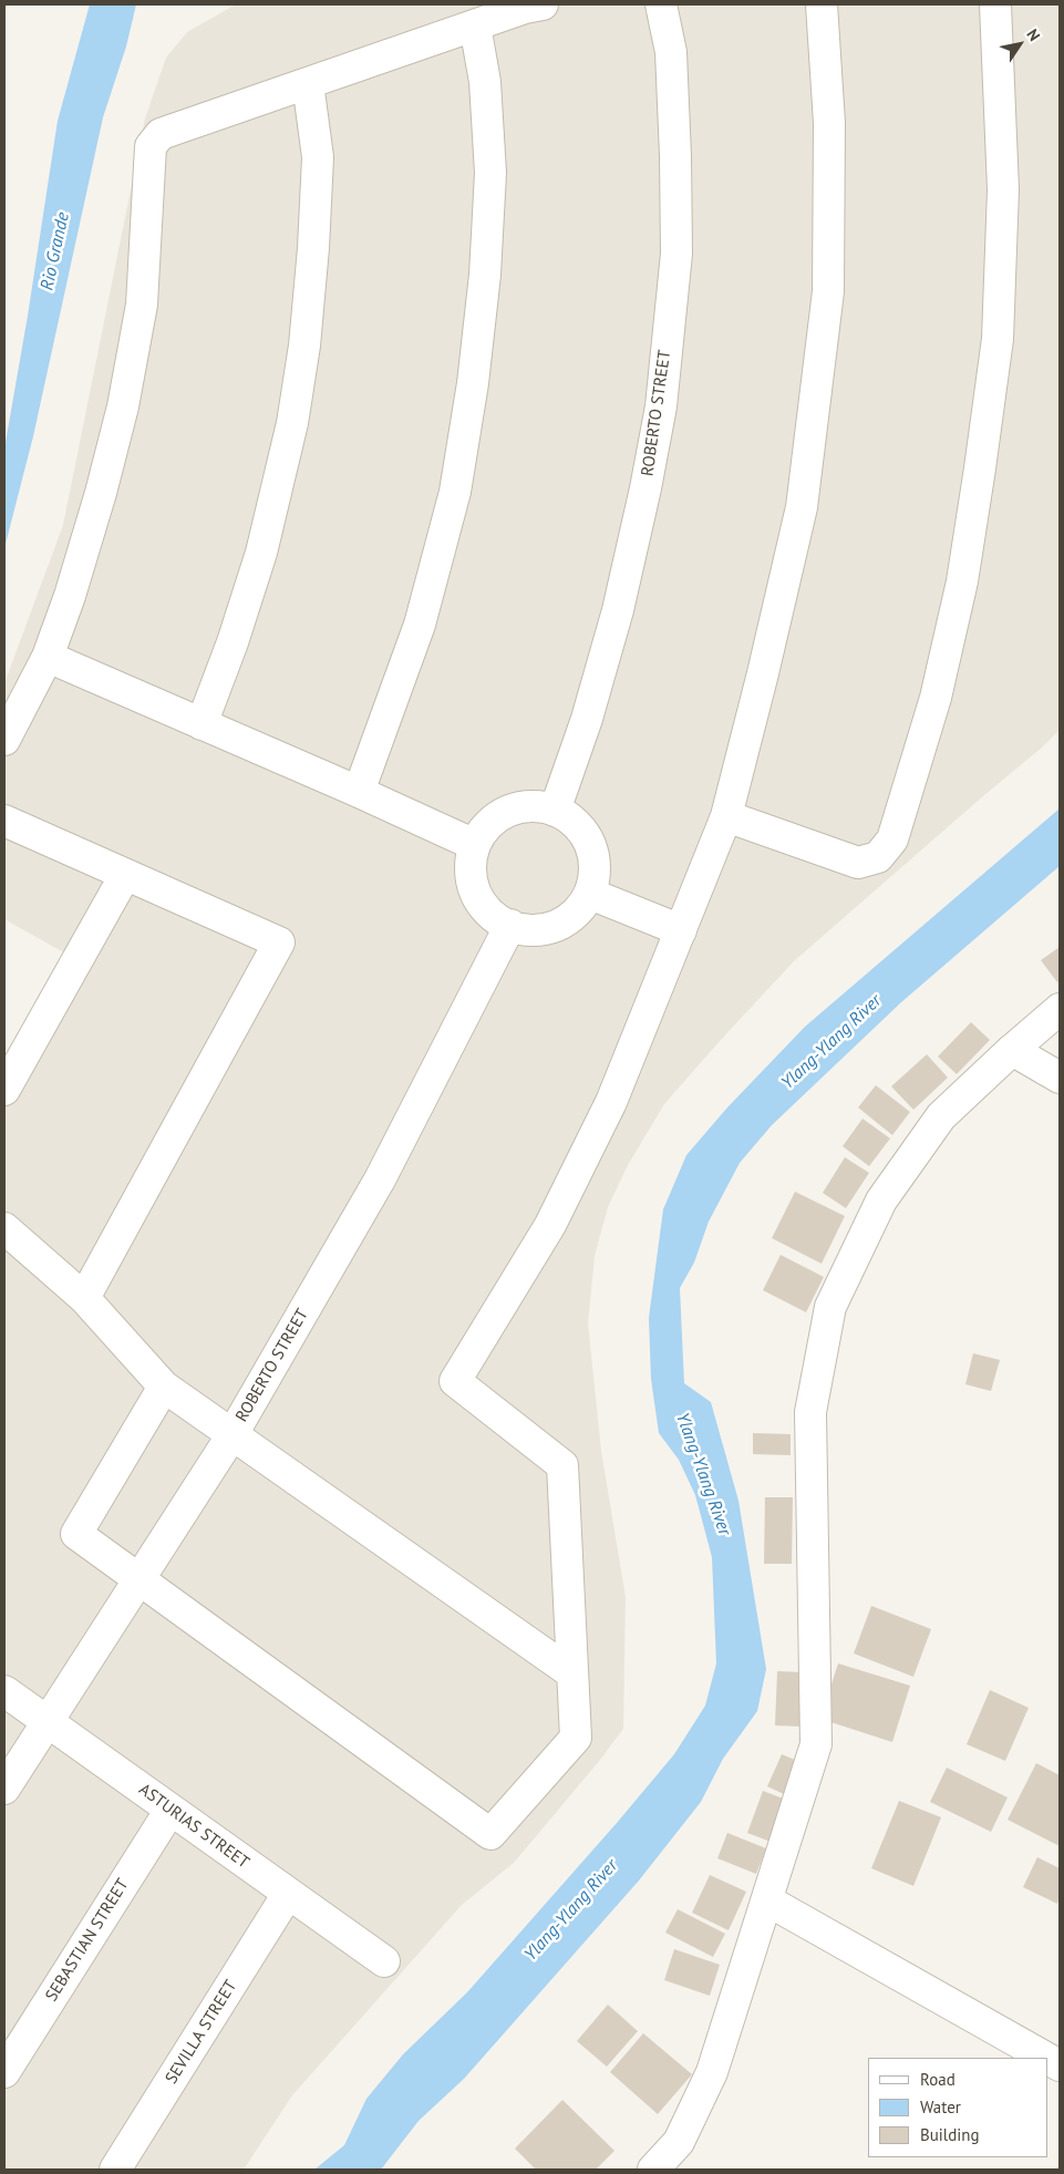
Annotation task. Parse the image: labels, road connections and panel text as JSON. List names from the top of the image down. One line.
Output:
{"streets":{"street":["ROBERTO STREET","ASTURIAS STREET","SEBASTIAN STREET","SEVILLA STREET"]},"crossings":[["ROBERTO STREET","ASTURIAS STREET"],["ASTURIAS STREET","SEBASTIAN STREET"],["ASTURIAS STREET","SEVILLA STREET"]],"water":["Rio Grande","Ylang-Ylang River"],"legend":["Road","Water","Building"],"north":"top right"}
